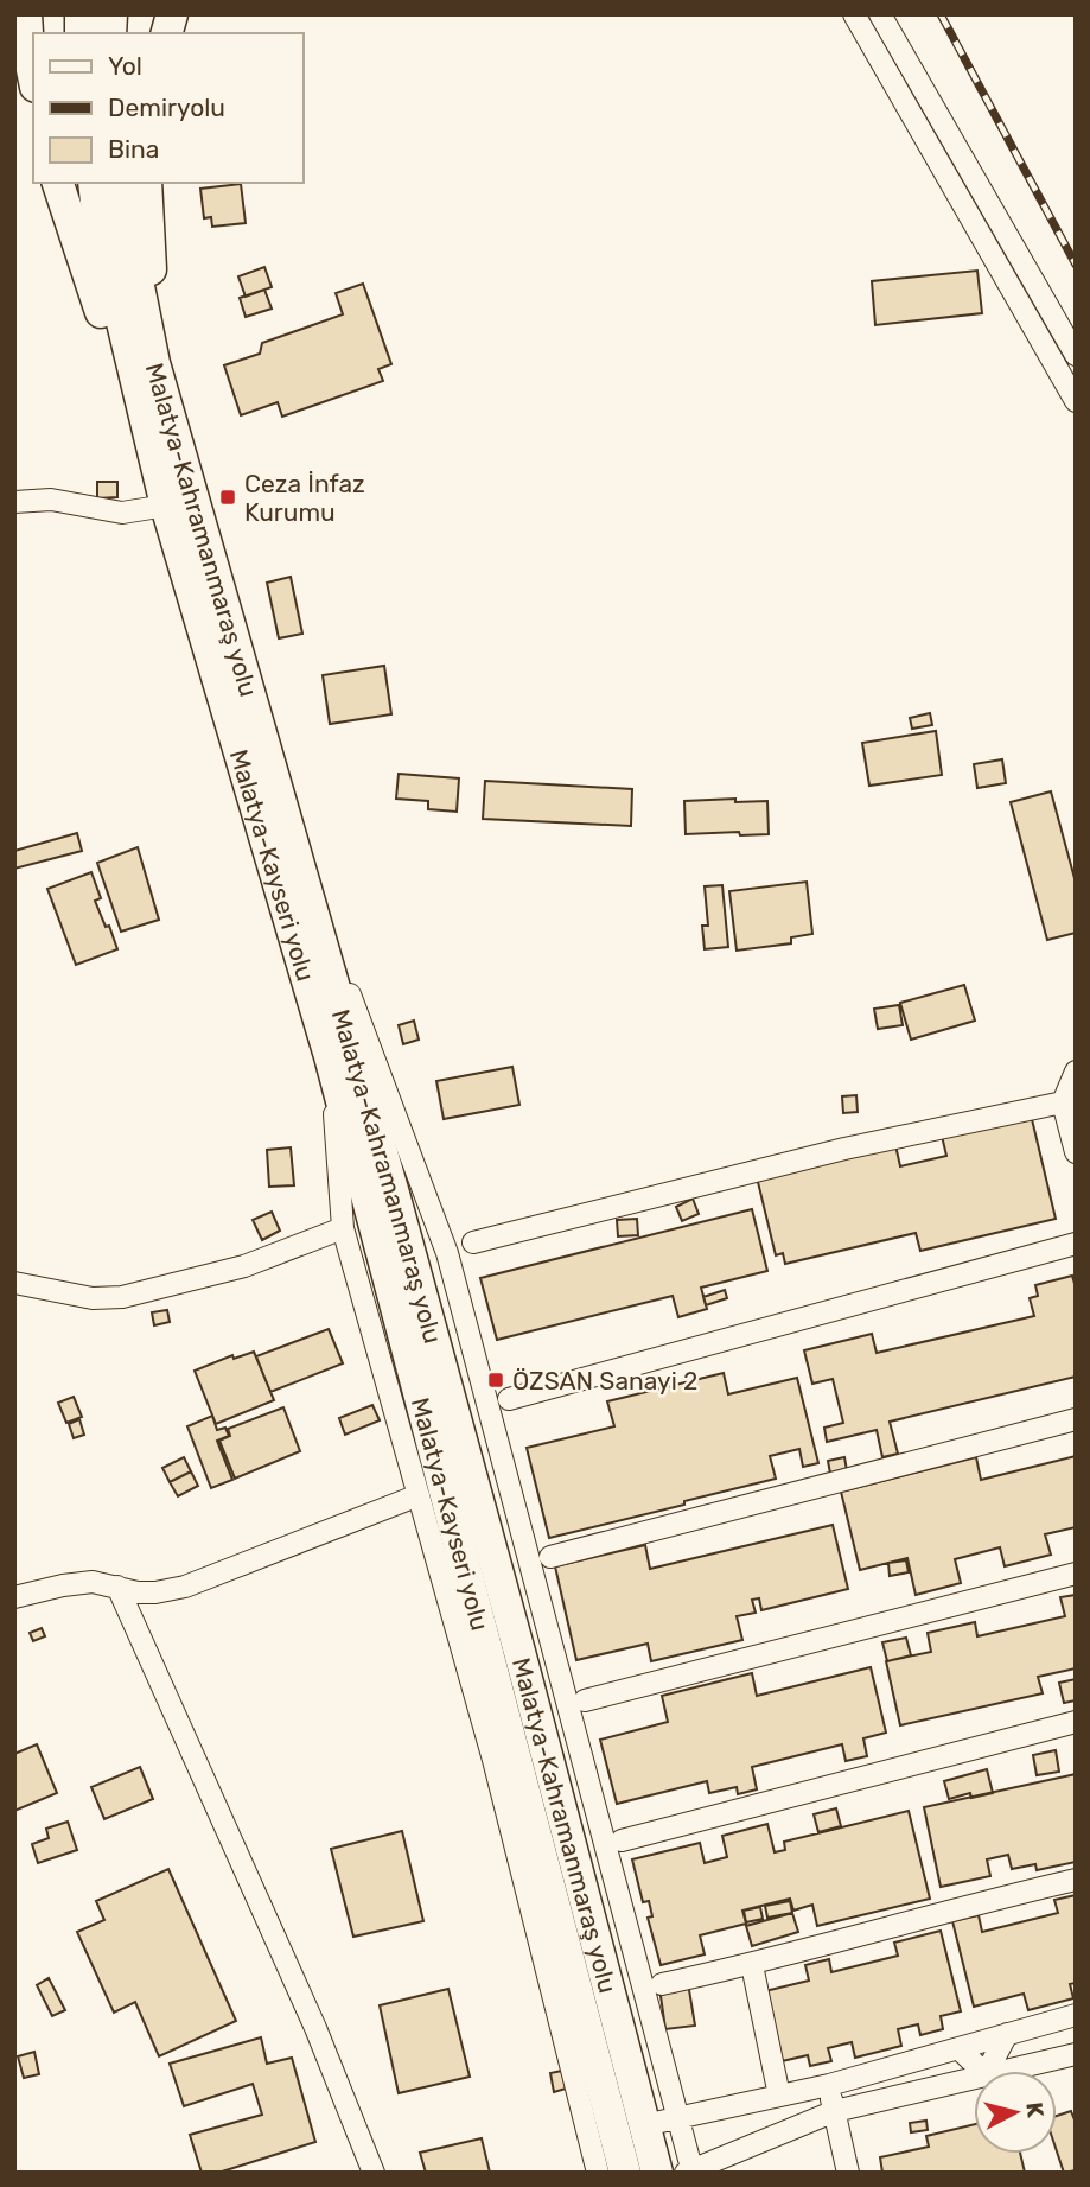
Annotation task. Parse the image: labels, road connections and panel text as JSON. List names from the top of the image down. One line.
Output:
{"streets":{"highway":["Malatya-Kahramanmaraş yolu","Malatya-Kayseri yolu"]},"places":{"transit":["Ceza İnfaz Kurumu","ÖZSAN Sanayi 2"]},"legend":["Yol","Demiryolu","Bina"],"north":"right"}
